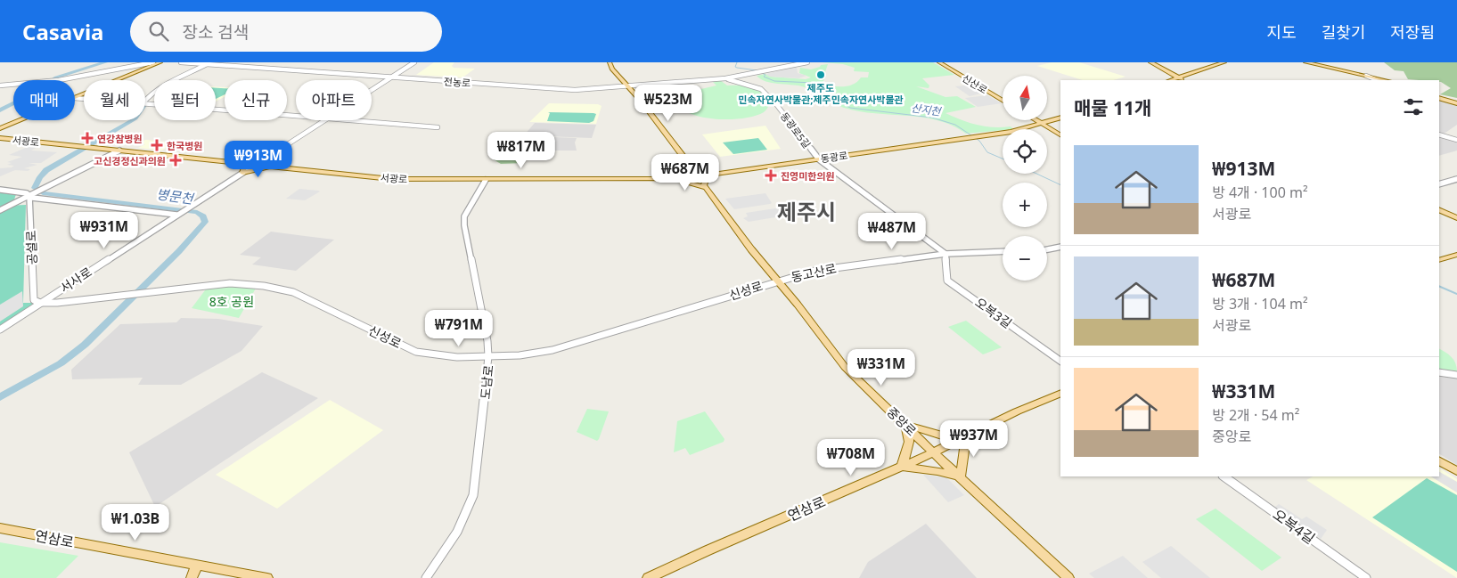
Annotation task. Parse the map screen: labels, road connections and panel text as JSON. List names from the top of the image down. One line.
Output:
{"streets":{"main road":["신산로","서광로","동광로","중앙로","연삼로"],"street":["전농로","동광로5길","공설로","동고산로","서사로","신성로","오복3길","도남로","오복4길"]},"crossings":[["전농로","동광로5길"],["전농로","중앙로"],["동광로5길","동광로"],["동광로5길","동고산로"],["동광로5길","오복3길"],["서광로","동광로"],["서광로","도남로"],["서광로","중앙로"],["동광로","중앙로"],["공설로","서사로"],["공설로","신성로"],["동고산로","신성로"],["동고산로","오복3길"],["동고산로","중앙로"],["서사로","신성로"],["신성로","도남로"],["신성로","중앙로"],["중앙로","연삼로"]],"districts":["제주시"],"water":["산지천","병문천"],"parks":["8호 공원"],"places":{"other":["제주도 민속자연사박물관;제주민속자연사박물관"],"health":["연강참병원","한국병원","고신경정신과의원","진영미한의원"]},"north":"top","page":{"header":"Casavia","search":"장소 검색","nav":["지도","길찾기","저장됨"],"map_buttons":["+","−"],"chip":["매매","월세","필터","신규","아파트"],"heading":"매물 11개","price":["₩523M","₩817M","₩913M","₩687M","₩931M","₩487M","₩791M","₩331M","₩937M","₩708M","₩1.03B"],"list":[{"name":"₩913M","note":"방 4개 · 100 m² · 서광로"},{"name":"₩687M","note":"방 3개 · 104 m² · 서광로"},{"name":"₩331M","note":"방 2개 · 54 m² · 중앙로"}]}}
